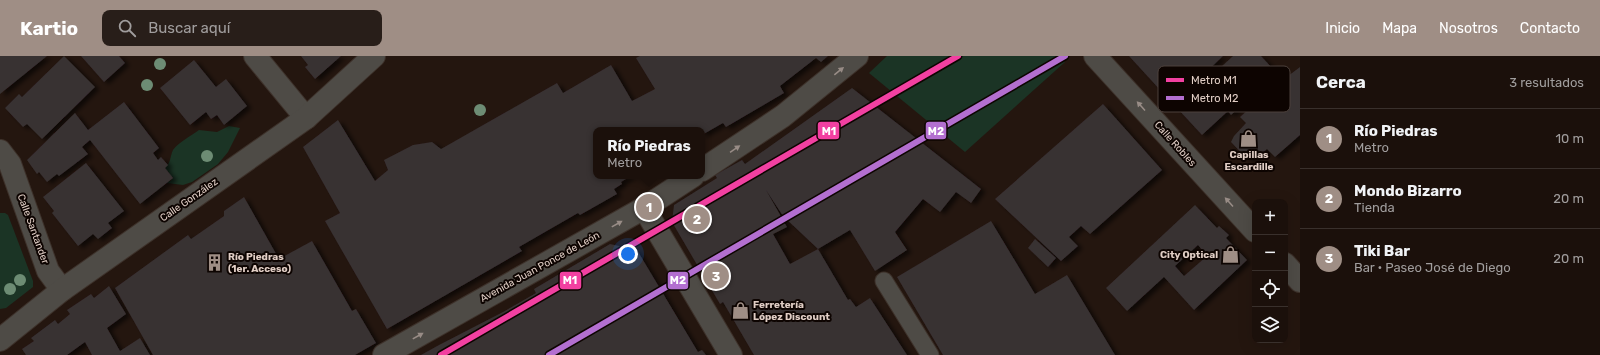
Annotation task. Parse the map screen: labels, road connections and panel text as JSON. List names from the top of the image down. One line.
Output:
{"streets":{"street":["Calle Robles","Calle González","Calle Santander","Avenida Juan Ponce de León"]},"crossings":[["Calle González","Calle Santander"]],"one_way":["Calle Robles","Avenida Juan Ponce de León"],"places":{"shop":["Capillas Escardille","City Optical","Ferretería López Discount"],"building":["Río Piedras (1er. Acceso)"]},"lines":["metro line M1","metro line M2"],"legend":["Metro M1","Metro M2"],"page":{"header":"Kartio","search":"Buscar aquí","nav":["Inicio","Mapa","Nosotros","Contacto"],"heading":["Cerca","3 resultados"],"list":[{"mark":"1","name":"Río Piedras","note":"Metro","value":"10 m"},{"mark":"2","name":"Mondo Bizarro","note":"Tienda","value":"20 m"},{"mark":"3","name":"Tiki Bar","note":"Bar · Paseo José de Diego","value":"20 m"}],"popup":["Río Piedras","Metro"],"pins":["1","2","3"],"map_buttons":["+","−"]}}
